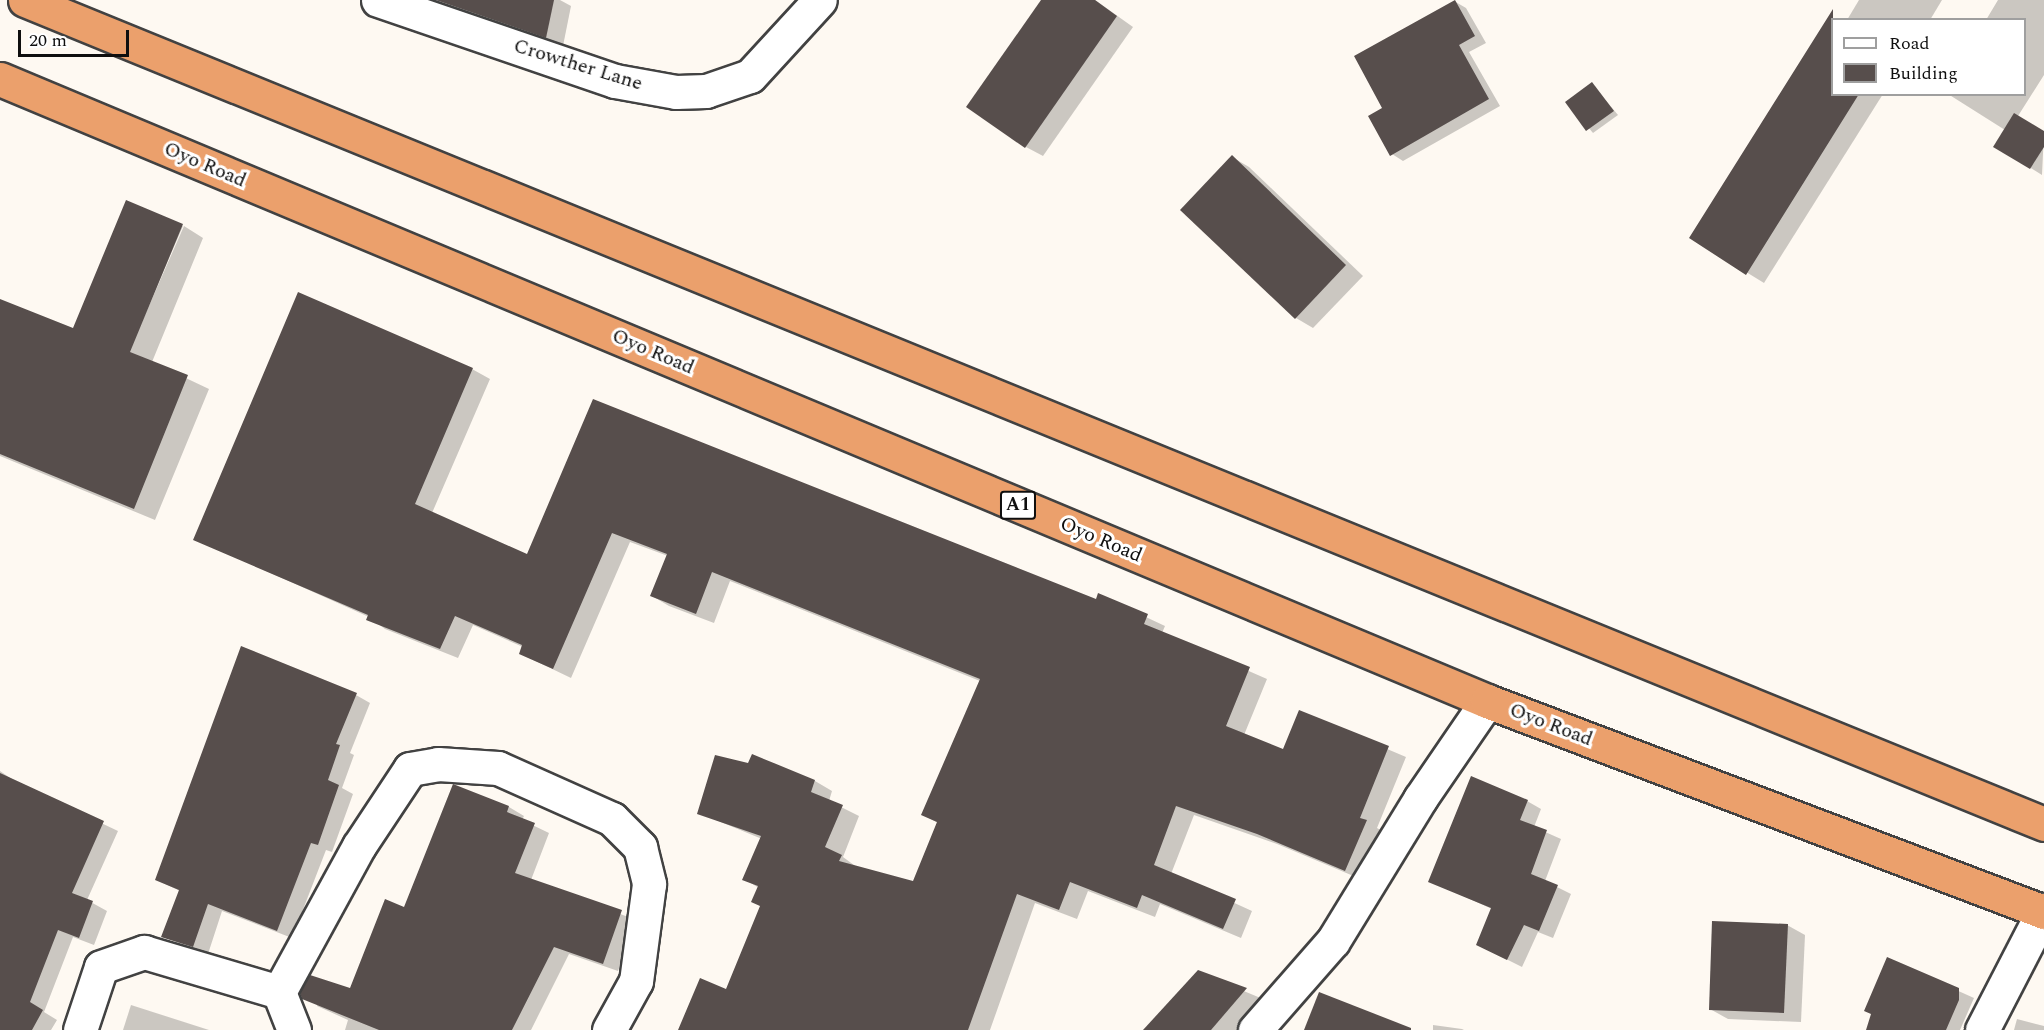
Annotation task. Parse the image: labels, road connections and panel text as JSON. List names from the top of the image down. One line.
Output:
{"streets":{"highway":["Oyo Road","A1"],"street":["Crowther Lane"]},"legend":["Road","Building"],"scale_bar":"20 m"}
